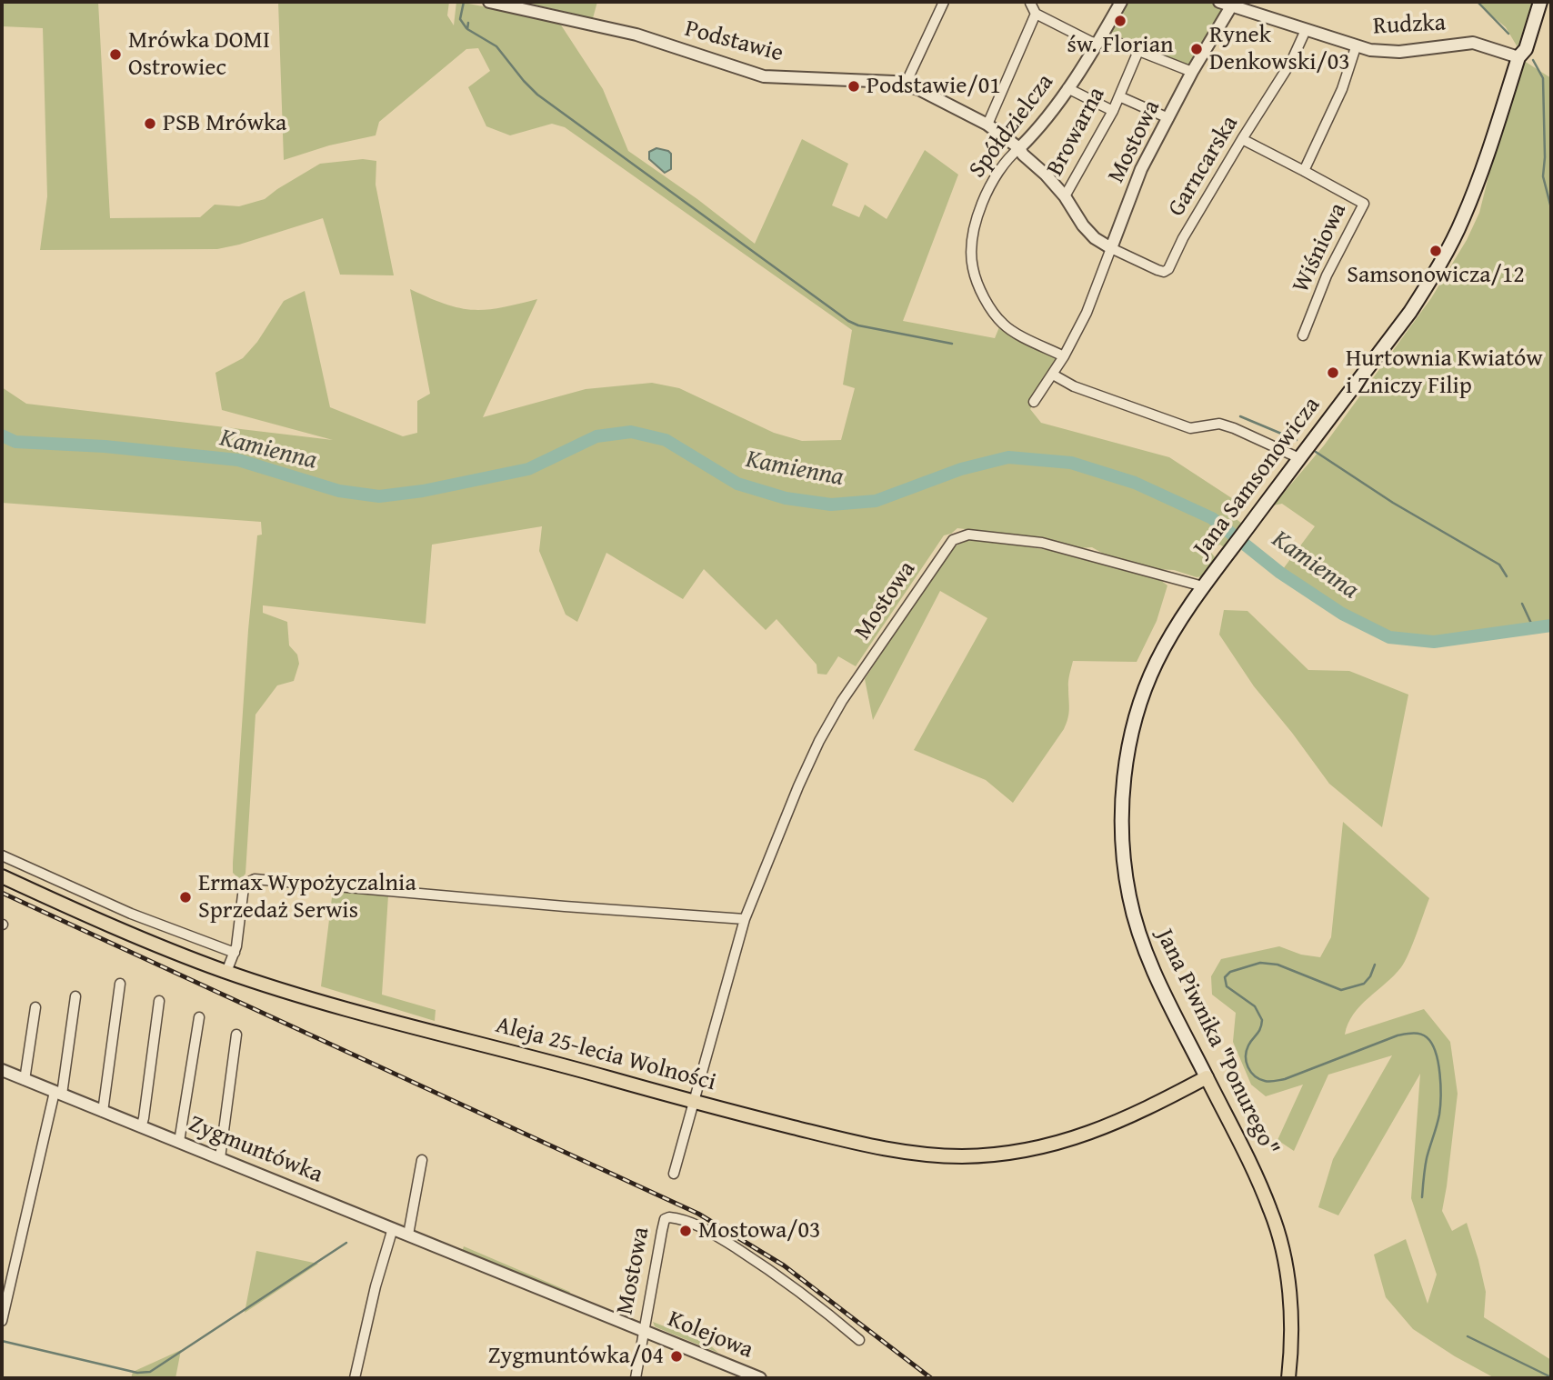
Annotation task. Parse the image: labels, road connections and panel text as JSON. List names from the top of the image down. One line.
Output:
{"streets":{"main road":["Jana Samsonowicza","Jana Piwnika \"Ponurego\"","Aleja 25-lecia Wolności"],"street":["Rudzka","Podstawie","Spółdzielcza","Browarna","Mostowa","Garncarska","Wiśniowa","Zygmuntówka","Kolejowa"]},"crossings":[["Rudzka","Mostowa"],["Rudzka","Garncarska"],["Rudzka","Jana Samsonowicza"],["Podstawie","Browarna"],["Spółdzielcza","Browarna"],["Spółdzielcza","Mostowa"],["Browarna","Mostowa"],["Browarna","Garncarska"],["Mostowa","Garncarska"],["Mostowa","Jana Samsonowicza"],["Mostowa","Jana Piwnika \"Ponurego\""],["Mostowa","Aleja 25-lecia Wolności"],["Mostowa","Zygmuntówka"],["Mostowa","Kolejowa"],["Garncarska","Wiśniowa"],["Jana Samsonowicza","Jana Piwnika \"Ponurego\""],["Jana Piwnika \"Ponurego\"","Aleja 25-lecia Wolności"],["Zygmuntówka","Kolejowa"]],"water":["Kamienna"],"places":["św. Florian","Rynek Denkowski/03","Mrówka DOMI Ostrowiec","Podstawie/01","PSB Mrówka","Samsonowicza/12","Hurtownia Kwiatów i Zniczy Filip","Ermax Wypożyczalnia Sprzedaż Serwis","Mostowa/03","Zygmuntówka/04"]}
